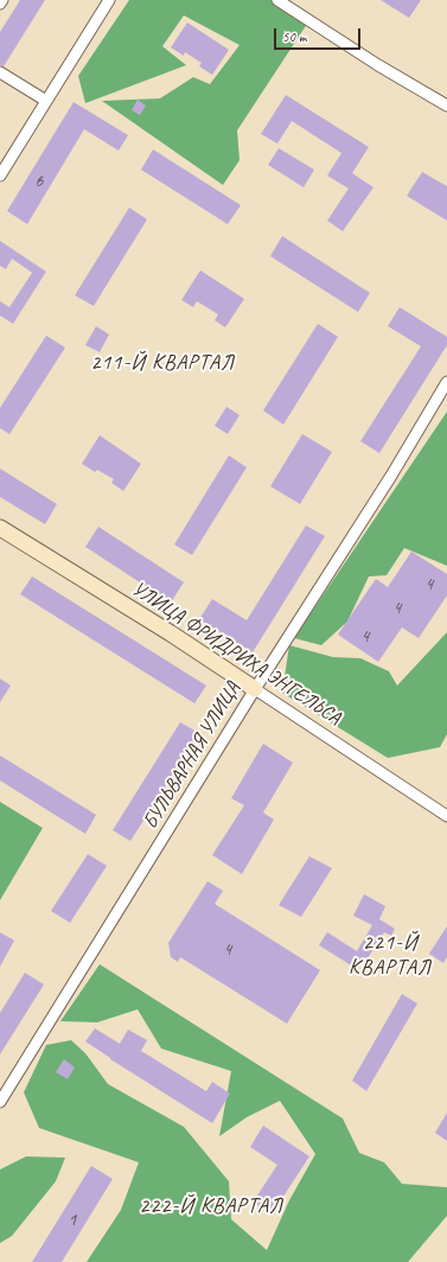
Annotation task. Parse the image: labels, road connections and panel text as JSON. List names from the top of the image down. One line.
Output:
{"streets":{"street":["УЛИЦА ФРИДРИХА ЭНГЕЛЬСА","БУЛЬВАРНАЯ УЛИЦА"]},"crossings":[["УЛИЦА ФРИДРИХА ЭНГЕЛЬСА","БУЛЬВАРНАЯ УЛИЦА"]],"districts":["211-Й КВАРТАЛ","221-Й КВАРТАЛ","222-Й КВАРТАЛ"],"house_numbers":["6","4","4","4","4","1"],"scale_bar":"50 m"}
